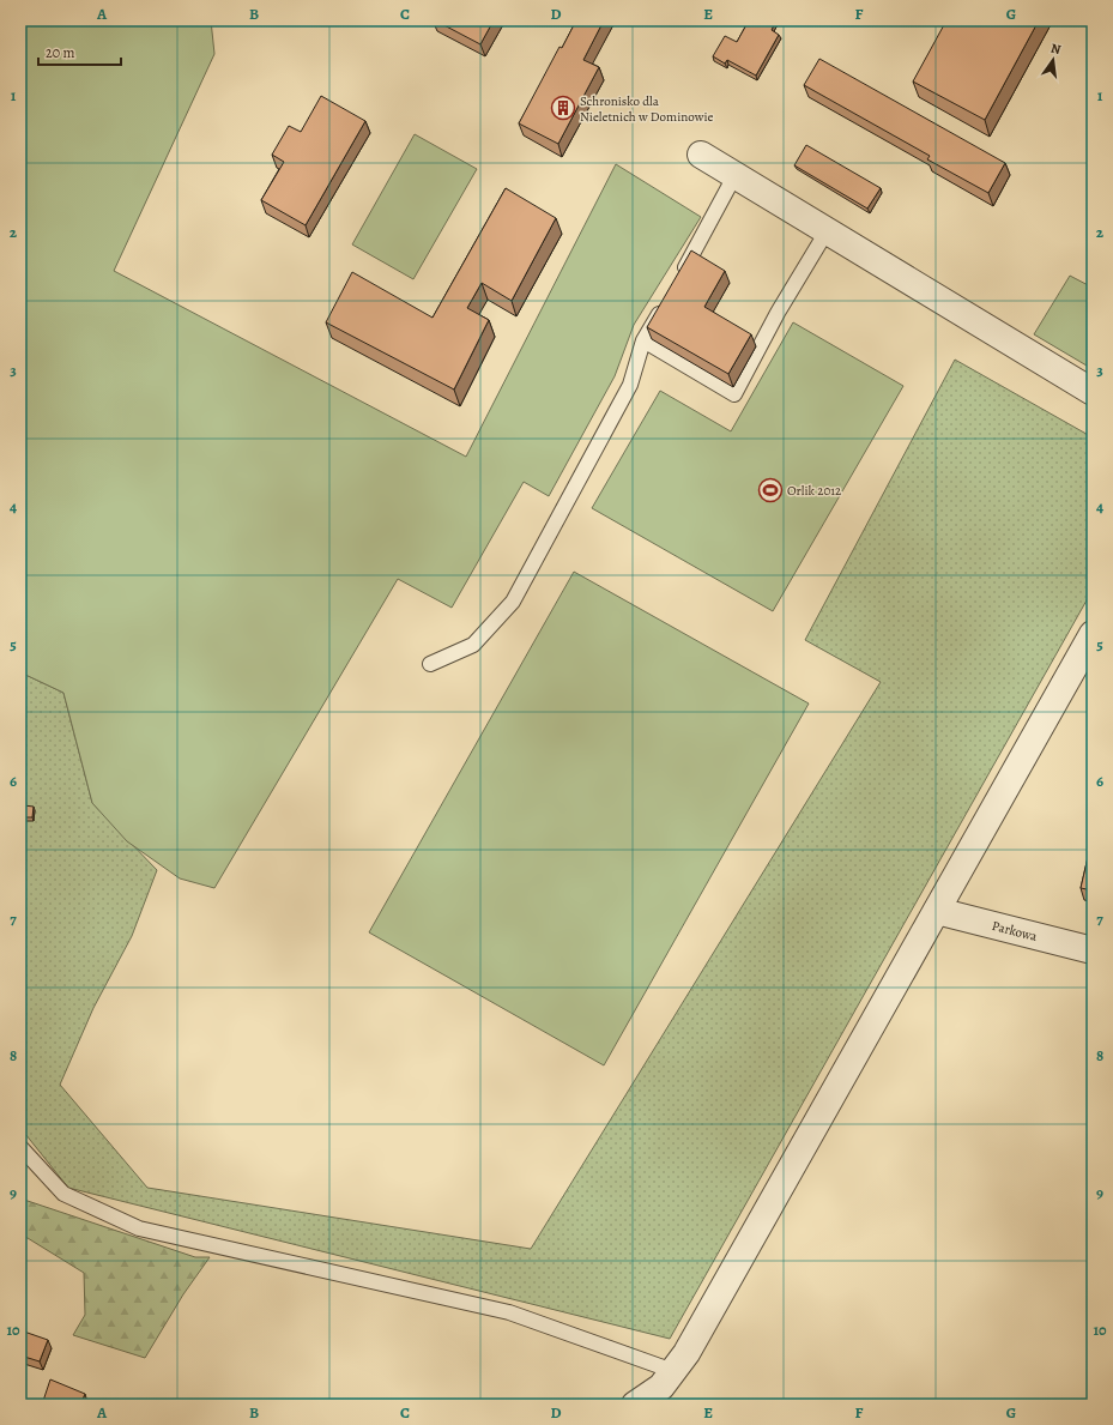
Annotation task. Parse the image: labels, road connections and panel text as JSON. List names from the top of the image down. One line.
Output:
{"streets":{"street":["Parkowa"]},"places":{"building":["Schronisko dla Nieletnich w Dominowie"],"sports":["Orlik 2012"]},"scale_bar":"20 m","north":"top","grid":{"columns":["A","B","C","D","E","F","G"],"rows":["1","2","3","4","5","6","7","8","9","10"]}}
